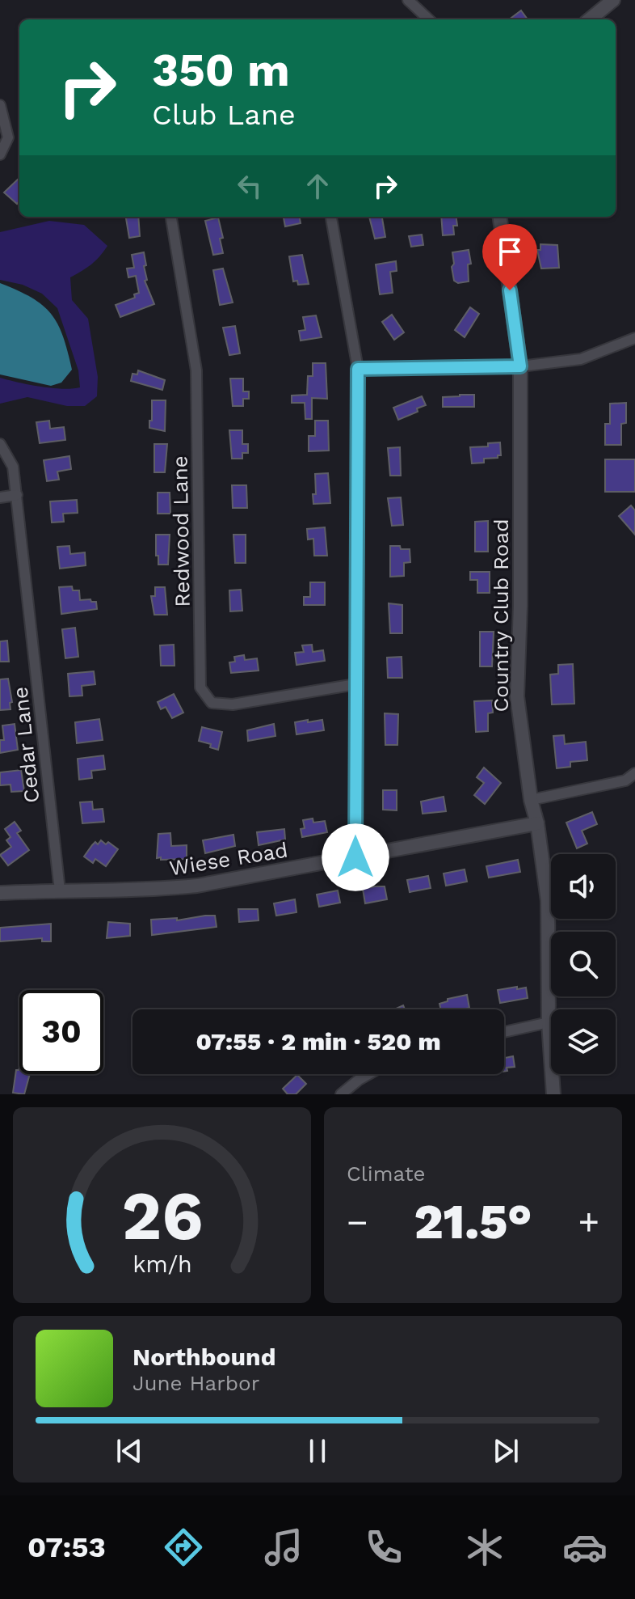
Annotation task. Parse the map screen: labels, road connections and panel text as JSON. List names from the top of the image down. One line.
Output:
{"streets":{"street":["Redwood Lane","Country Club Road","Cedar Lane","Wiese Road"]},"crossings":[["Country Club Road","Wiese Road"],["Cedar Lane","Wiese Road"]],"page":{"turn":["350 m","Club Lane"],"limit":"30","trip":"07:55 · 2 min · 520 m","tile":"Climate","heat":["−","21.5°","+"],"song":["Northbound","June Harbor"],"tabs":"07:53","gauge":["26","km/h"]}}
